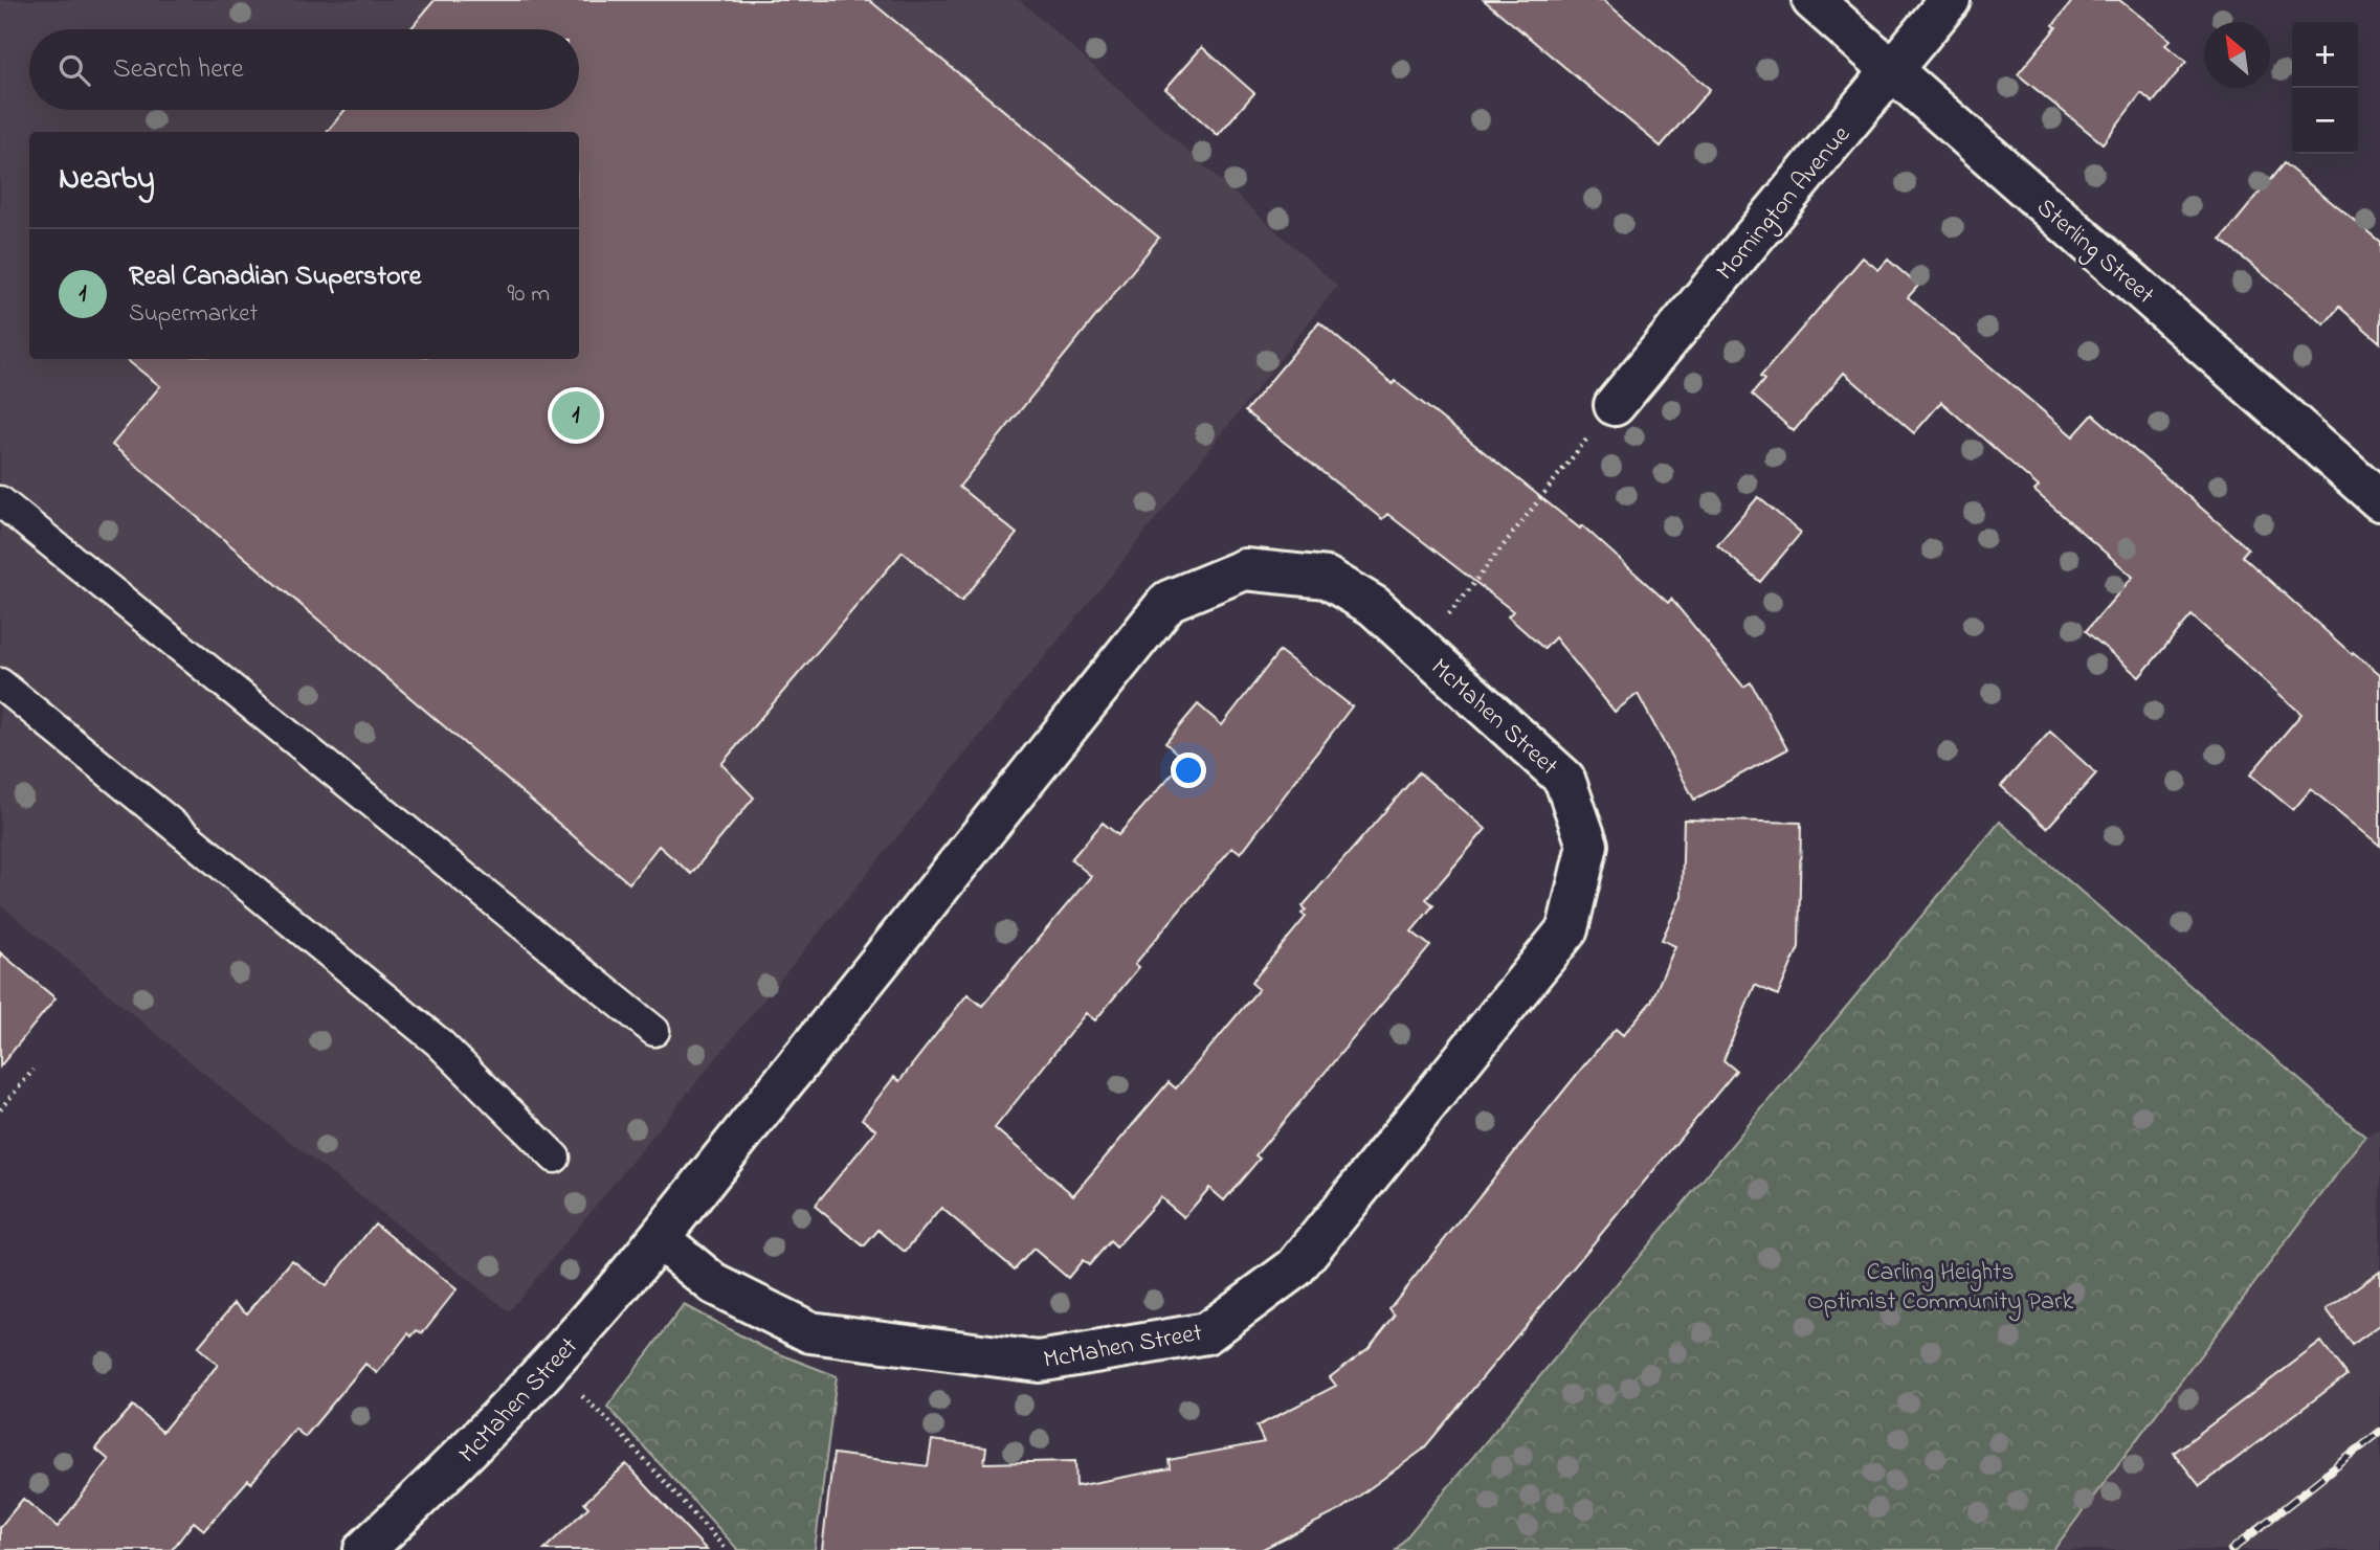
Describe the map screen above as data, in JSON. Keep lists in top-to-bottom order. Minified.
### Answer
{"streets":{"street":["Mornington Avenue","Sterling Street","McMahen Street"]},"crossings":[["Mornington Avenue","Sterling Street"]],"parks":["Carling Heights Optimist Community Park"],"north":"top left","page":{"map_buttons":["+","−"],"search":"Search here","heading":"Nearby","list":[{"mark":"1","name":"Real Canadian Superstore","note":"Supermarket","value":"90 m"}],"pins":"1"}}
